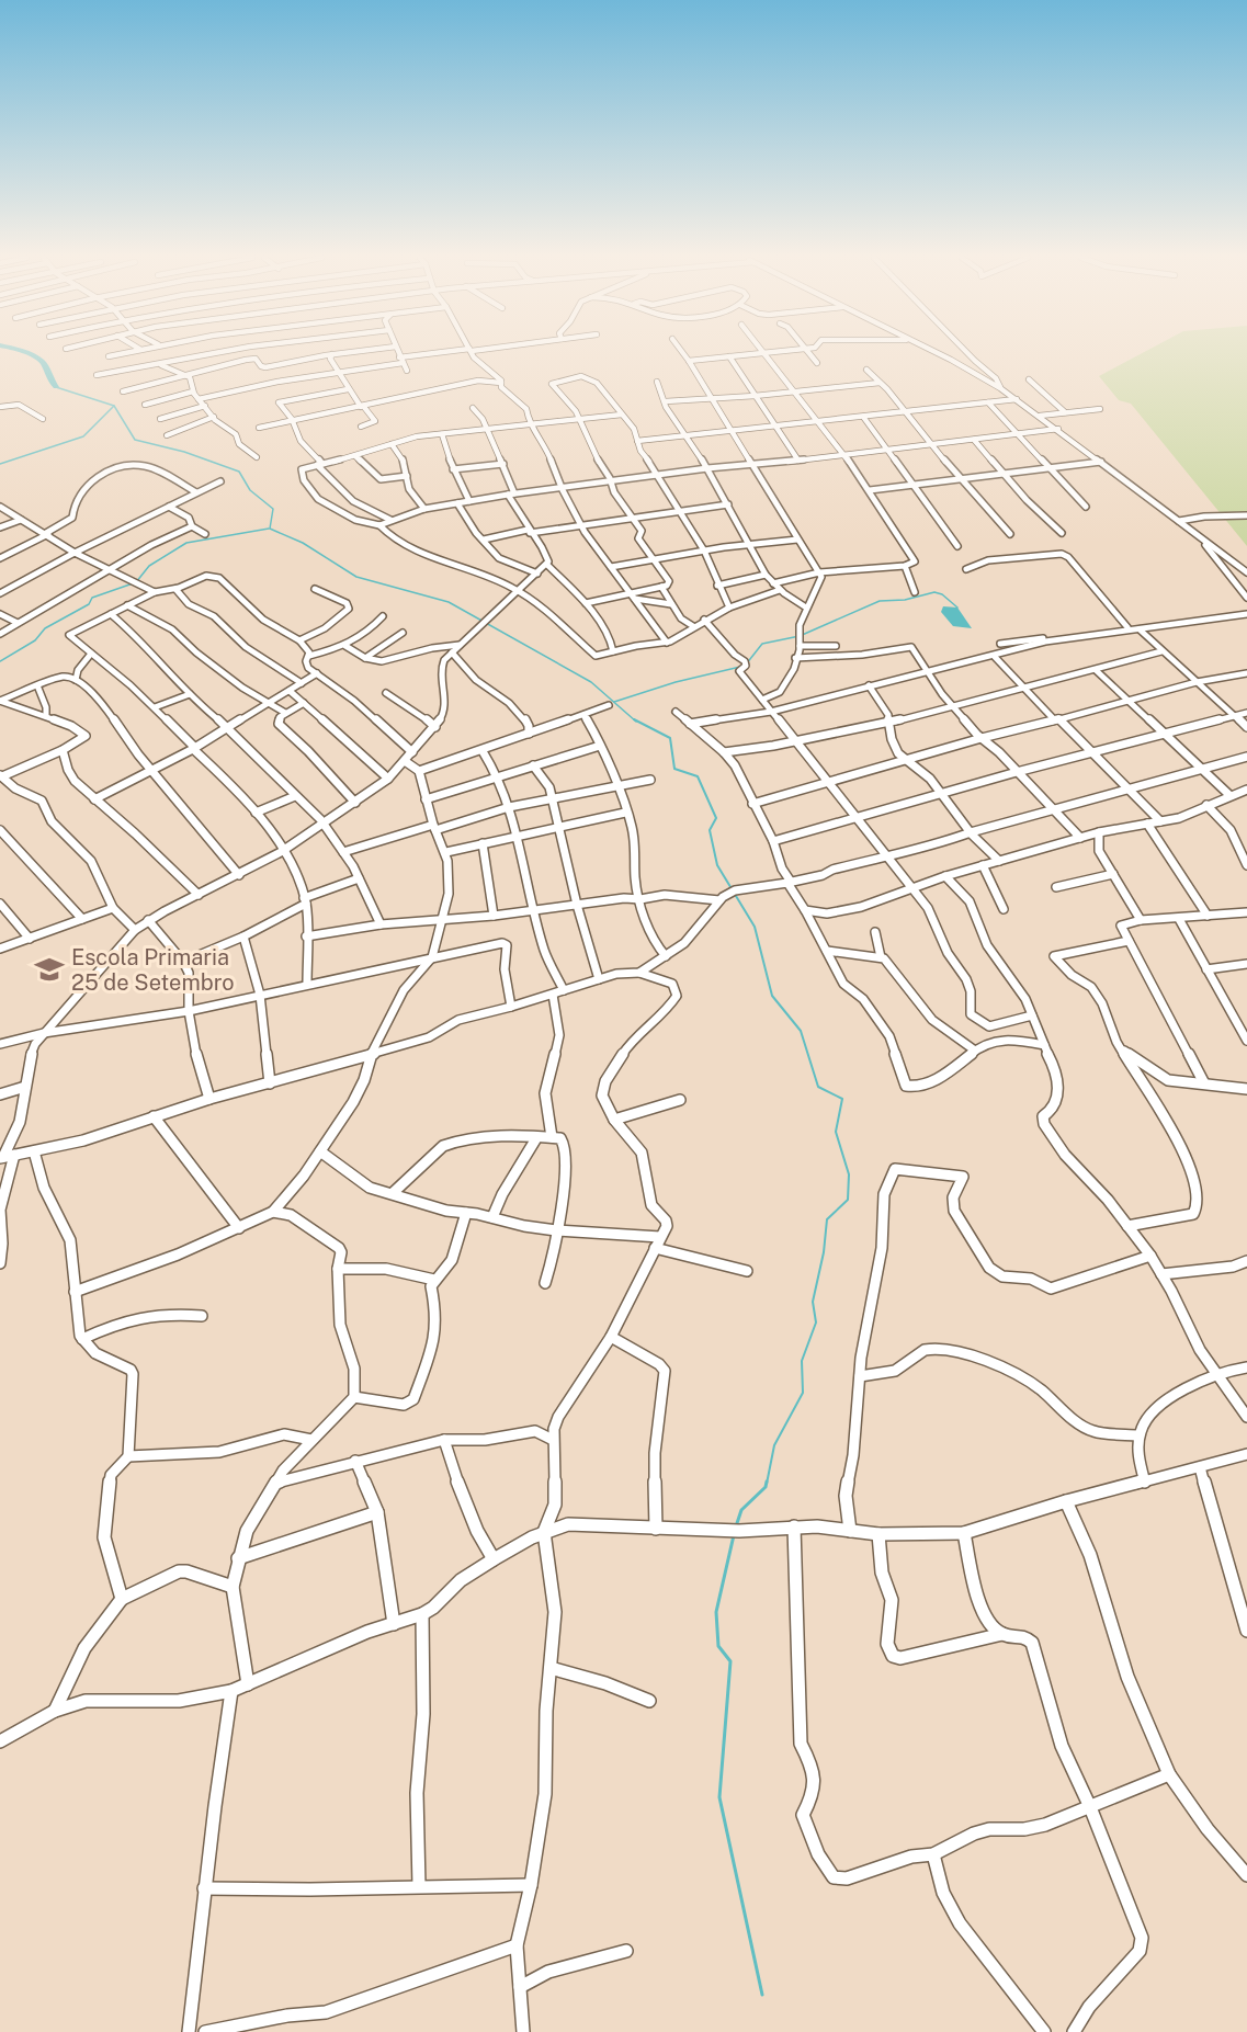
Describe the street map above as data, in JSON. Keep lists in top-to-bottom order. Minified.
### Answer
{"places":{"school or university":["Escola Primaria 25 de Setembro"]}}
